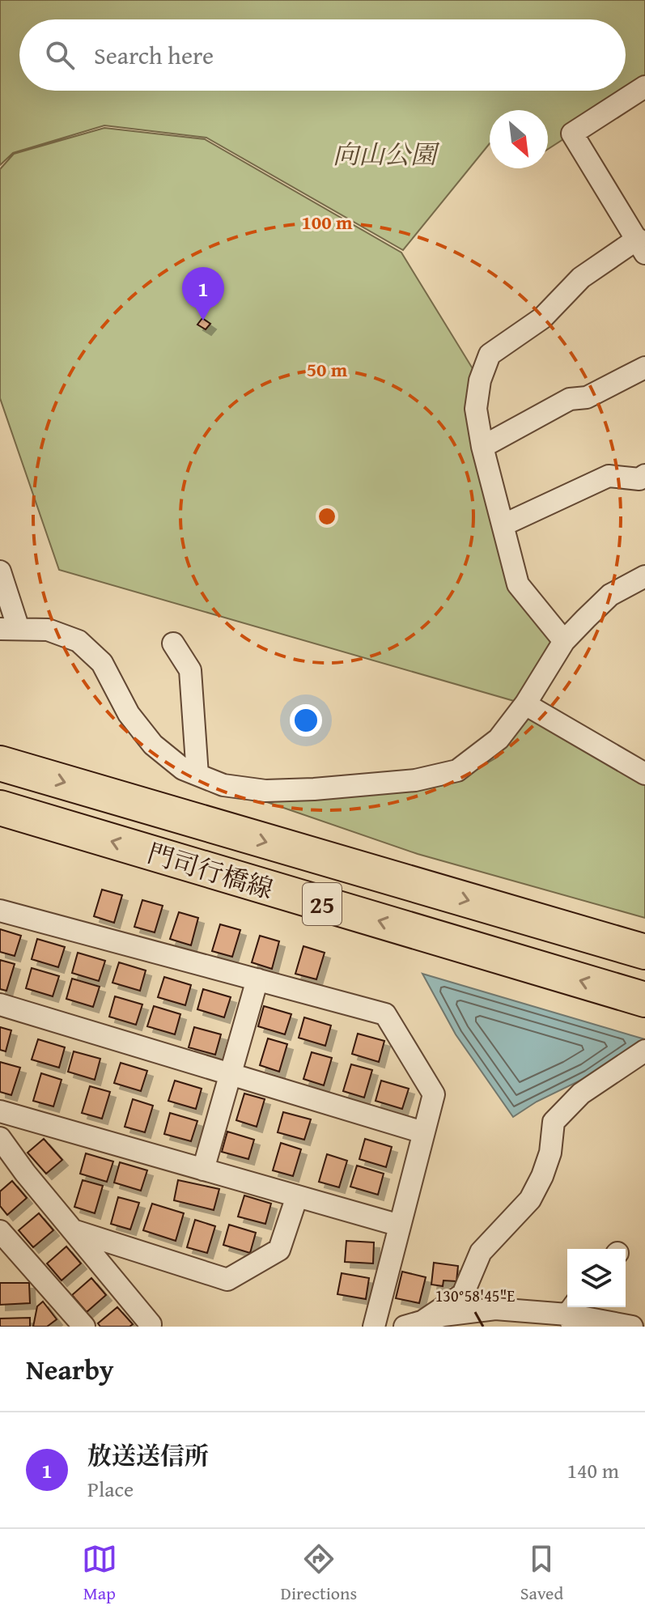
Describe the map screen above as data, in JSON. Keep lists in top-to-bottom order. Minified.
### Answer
{"streets":{"main road":["門司行橋線","25"]},"parks":["向山公園"],"north":"bottom right","page":{"search":"Search here","pins":"1","heading":"Nearby","list":[{"mark":"1","name":"放送送信所","note":"Place","value":"140 m"}],"nav":["Map","Directions","Saved"]},"coordinates":["130°58'45\"E"],"rings":["100 m","50 m"]}
